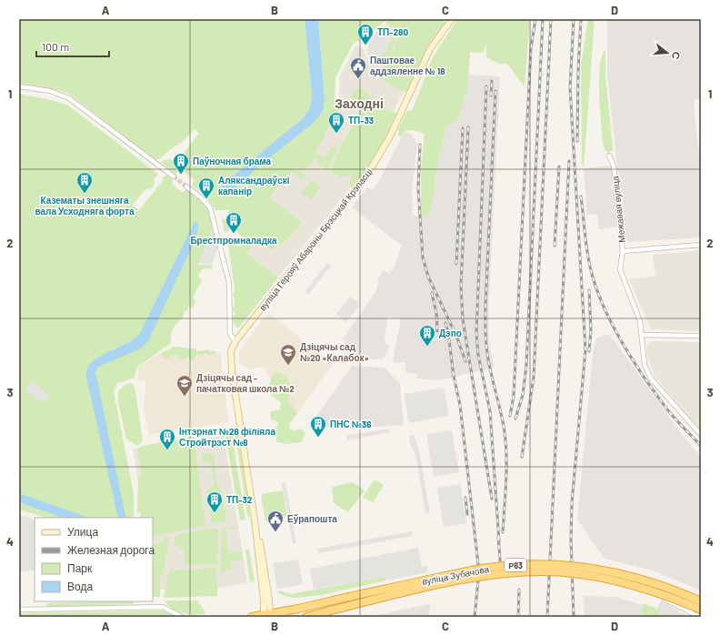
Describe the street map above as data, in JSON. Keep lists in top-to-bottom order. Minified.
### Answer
{"streets":{"highway":["Р83","вуліца Зубачова"],"main road":["вуліца Герояў Абароны Брэсцкай Крэпасці"],"street":["Межавая вуліца"]},"crossings":[["вуліца Герояў Абароны Брэсцкай Крэпасці","вуліца Зубачова"]],"districts":["Заходні"],"places":{"building":["ТП-280","ТП-33","Паўночная брама","Казематы знешняга вала Усходняга форта","Аляксандраўскі капанір","Брестпромналадка","Дэпо","ПНС №36","Інтэрнат №28 фiлiяла Стройтрэст №8","ТП-32"],"public building":["Паштовае аддзяленне № 18","Еўрапошта"],"school or university":["Дзіцячы сад №20 «Калабок»","Дзіцячы сад - пачатковая школа №2"]},"legend":["Улица","Железная дорога","Парк","Вода"],"scale_bar":"100 m","north":"right","grid":{"columns":["A","B","C","D"],"rows":["1","2","3","4"]}}
